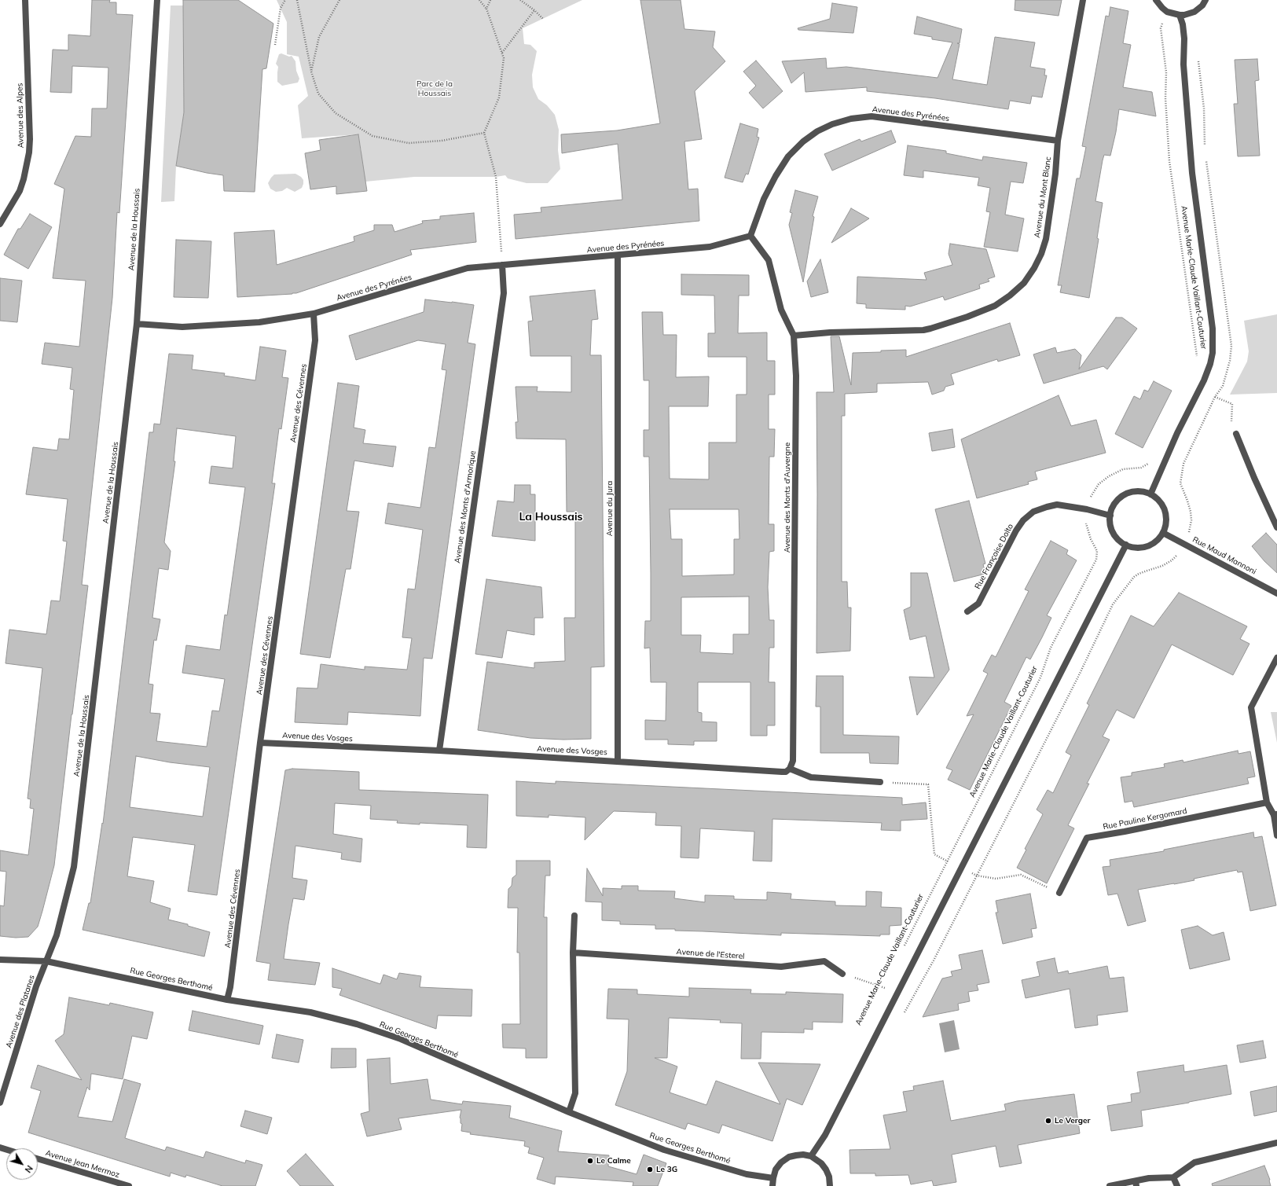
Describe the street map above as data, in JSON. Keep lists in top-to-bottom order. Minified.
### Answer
{"streets":{"street":["Avenue des Pyrénées","Avenue des Alpes","Avenue du Mont Blanc","Avenue de la Houssais","Avenue Marie-Claude Vaillant-Couturier","Avenue des Cévennes","Avenue des Monts d'Auvergne","Avenue des Monts d'Armorique","Avenue du Jura","Rue Maud Mannoni","Rue Françoise Dolto","Avenue des Vosges","Rue Pauline Kergomard","Avenue de l'Esterel","Rue Georges Berthomé","Avenue des Platanes","Avenue Jean Mermoz"]},"crossings":[["Avenue des Pyrénées","Avenue du Mont Blanc"],["Avenue des Pyrénées","Avenue de la Houssais"],["Avenue des Pyrénées","Avenue des Cévennes"],["Avenue des Pyrénées","Avenue des Monts d'Auvergne"],["Avenue des Pyrénées","Avenue des Monts d'Armorique"],["Avenue des Pyrénées","Avenue du Jura"],["Avenue du Mont Blanc","Avenue des Monts d'Auvergne"],["Avenue de la Houssais","Rue Georges Berthomé"],["Avenue de la Houssais","Avenue des Platanes"],["Avenue Marie-Claude Vaillant-Couturier","Rue Maud Mannoni"],["Avenue Marie-Claude Vaillant-Couturier","Rue Françoise Dolto"],["Avenue des Cévennes","Avenue des Vosges"],["Avenue des Cévennes","Rue Georges Berthomé"],["Avenue des Monts d'Auvergne","Avenue des Vosges"],["Avenue des Monts d'Armorique","Avenue des Vosges"],["Avenue du Jura","Avenue des Vosges"],["Rue Maud Mannoni","Rue Françoise Dolto"],["Rue Georges Berthomé","Avenue des Platanes"]],"districts":["La Houssais"],"parks":["Parc de la Houssais"],"places":["Le Verger","Le Calme","Le 3G"],"north":"bottom right"}
